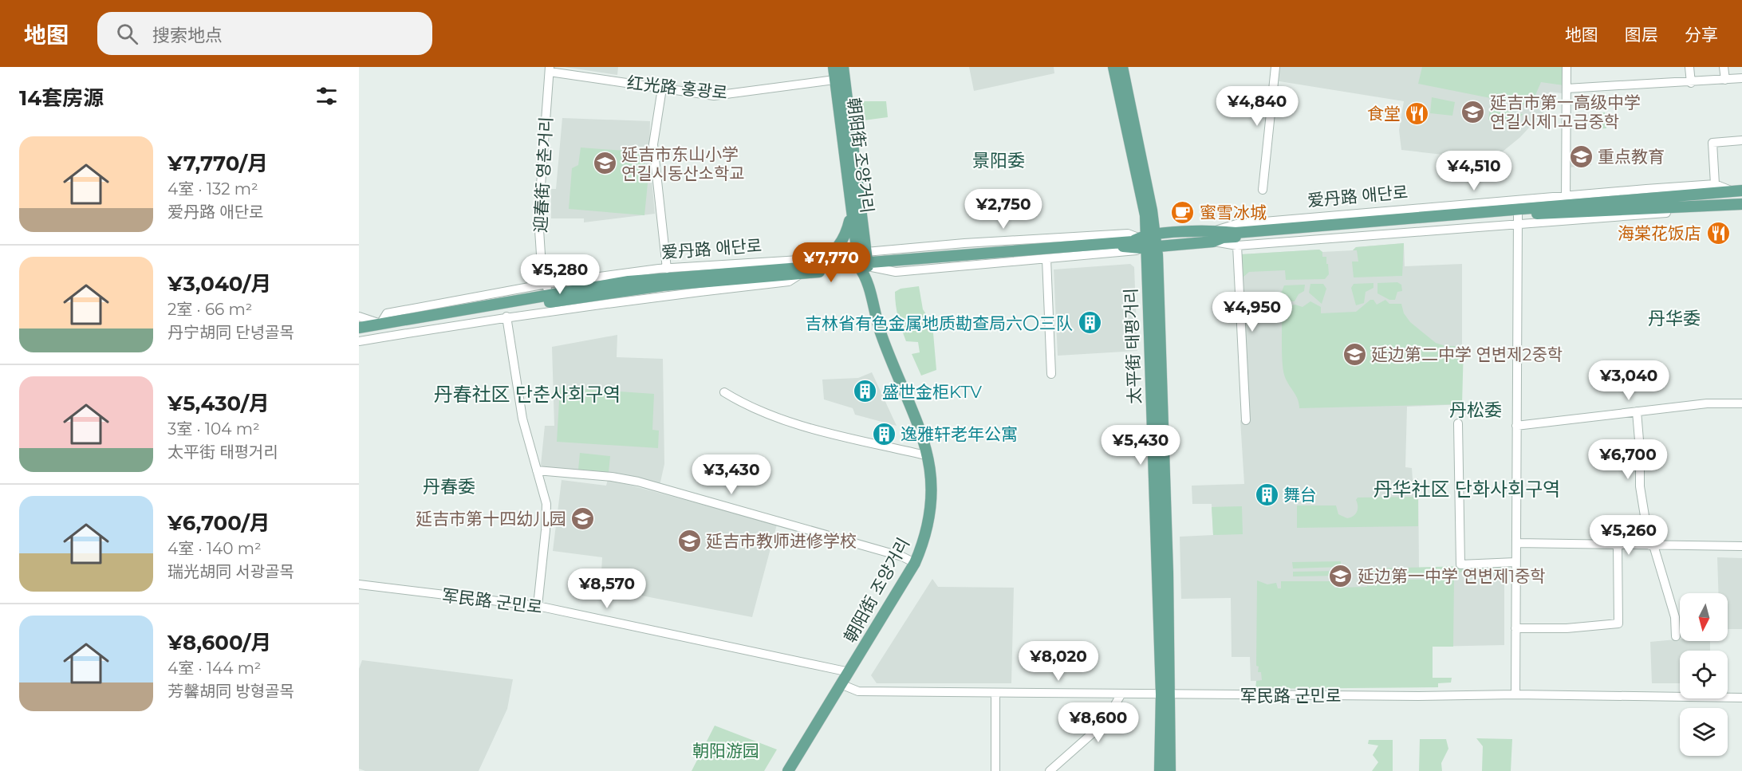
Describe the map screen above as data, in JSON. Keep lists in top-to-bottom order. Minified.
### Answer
{"streets":{"main road":["朝阳街 조양거리","爱丹路 애단로","太平街 태평거리"],"street":["红光路 홍광로","迎春街 영춘거리","军民路 군민로"]},"crossings":[["红光路 홍광로","朝阳街 조양거리"],["红光路 홍광로","迎春街 영춘거리"],["朝阳街 조양거리","爱丹路 애단로"],["朝阳街 조양거리","军民路 군민로"],["迎春街 영춘거리","爱丹路 애단로"],["爱丹路 애단로","太平街 태평거리"],["太平街 태평거리","军民路 군민로"]],"districts":["景阳委","丹华委","丹春社区 단춘사회구역","丹松委","丹春委","丹华社区 단화사회구역"],"parks":["朝阳游园"],"places":{"school or university":["延吉市第一高级中学 연길시제1고급중학","重点教育","延吉市东山小学 연길시동산소학교","延边第二中学 연변제2중학","延吉市第十四幼儿园","延吉市教师进修学校","延边第一中学 연변제1중학"],"restaurant":["食堂","海棠花饭店"],"cafe":["蜜雪冰城"],"building":["吉林省有色金属地质勘查局六〇三队","盛世金柜KTV","逸雅轩老年公寓","舞台"]},"north":"bottom","page":{"header":"地图","search":"搜索地点","nav":["地图","图层","分享"],"heading":"14套房源","price":["¥4,840","¥4,510","¥2,750","¥7,770","¥5,280","¥4,950","¥3,040","¥5,430","¥6,700","¥3,430","¥5,260","¥8,570","¥8,020","¥8,600"],"list":[{"name":"¥7,770/月","note":"4室 · 132 m² · 爱丹路 애단로"},{"name":"¥3,040/月","note":"2室 · 66 m² · 丹宁胡同 단녕골목"},{"name":"¥5,430/月","note":"3室 · 104 m² · 太平街 태평거리"},{"name":"¥6,700/月","note":"4室 · 140 m² · 瑞光胡同 서광골목"},{"name":"¥8,600/月","note":"4室 · 144 m² · 芳馨胡同 방형골목"}]}}
